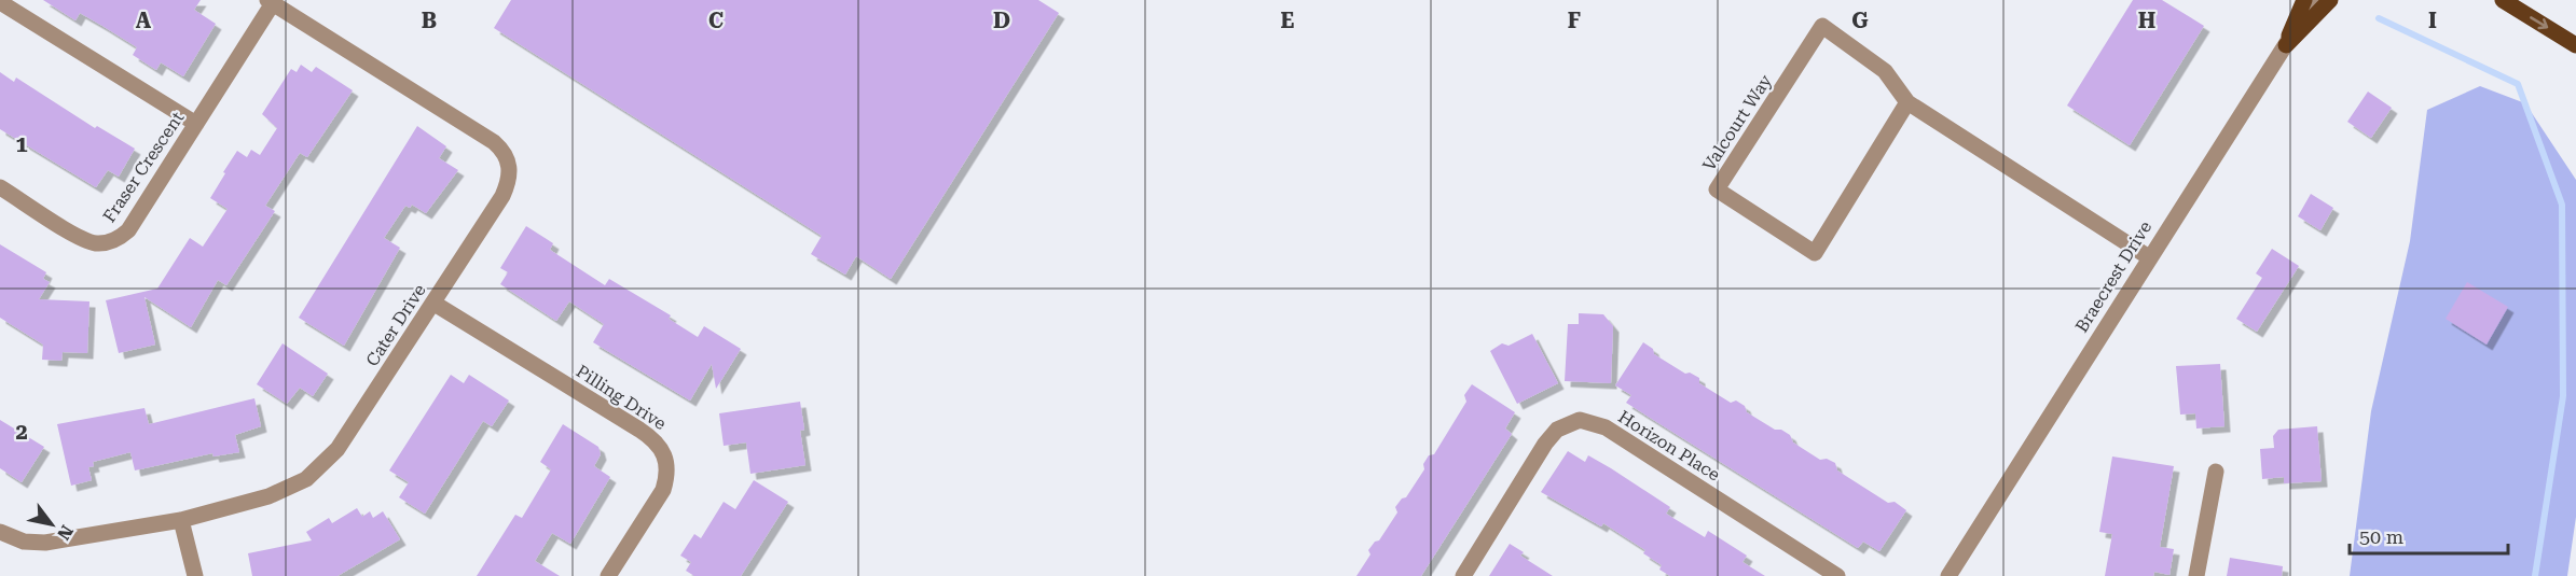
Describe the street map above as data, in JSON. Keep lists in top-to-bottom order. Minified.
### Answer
{"streets":{"street":["Valcourt Way","Fraser Crescent","Braecrest Drive","Cater Drive","Pilling Drive","Horizon Place"]},"crossings":[["Valcourt Way","Braecrest Drive"],["Fraser Crescent","Cater Drive"],["Cater Drive","Pilling Drive"]],"scale_bar":"50 m","north":"bottom right","grid":{"columns":["A","B","C","D","E","F","G","H","I"],"rows":["1","2"]}}
